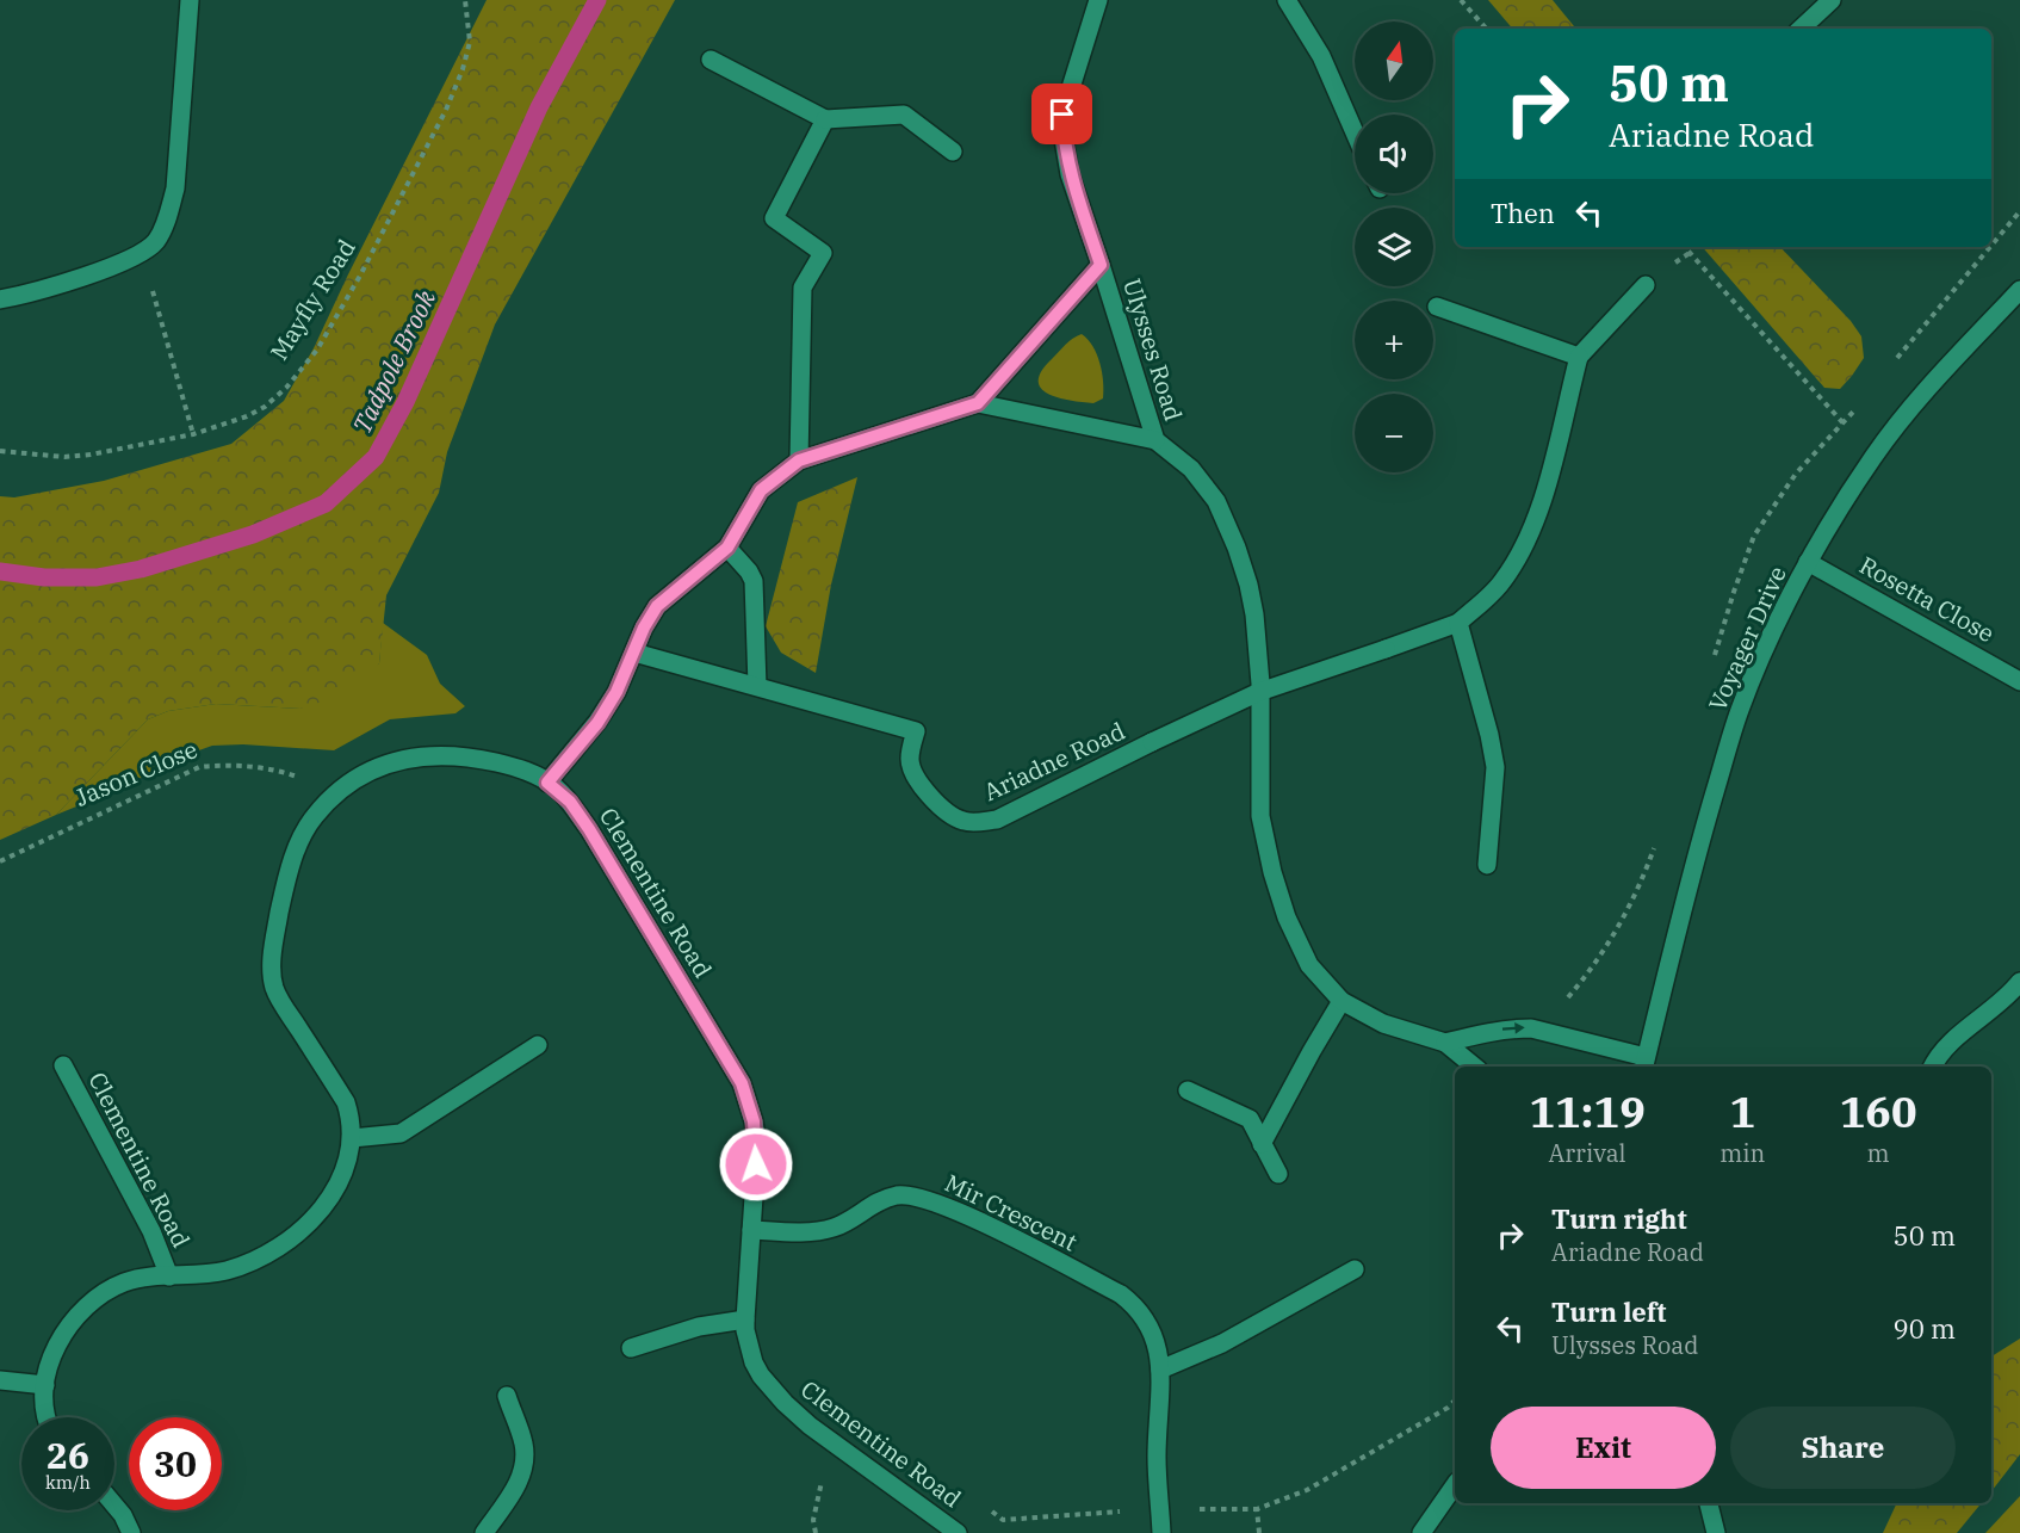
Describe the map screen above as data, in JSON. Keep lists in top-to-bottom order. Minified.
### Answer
{"streets":{"street":["Ulysses Road","Rosetta Close","Voyager Drive","Ariadne Road","Clementine Road","Mir Crescent"],"path":["Mayfly Road","Jason Close"]},"crossings":[["Ulysses Road","Ariadne Road"],["Rosetta Close","Voyager Drive"],["Jason Close","Clementine Road"],["Clementine Road","Mir Crescent"]],"water":["Tadpole Brook"],"north":"top","page":{"map_buttons":["+","−"],"turn":["50 m","Ariadne Road"],"then":"Then","eta":["11:19","Arrival","1","min","160","m"],"list":[{"name":"Turn right","note":"Ariadne Road","value":"50 m"},{"name":"Turn left","note":"Ulysses Road","value":"90 m"}],"buttons":["Exit","Share"],"speed":"26 km/h","limit":"30"}}
